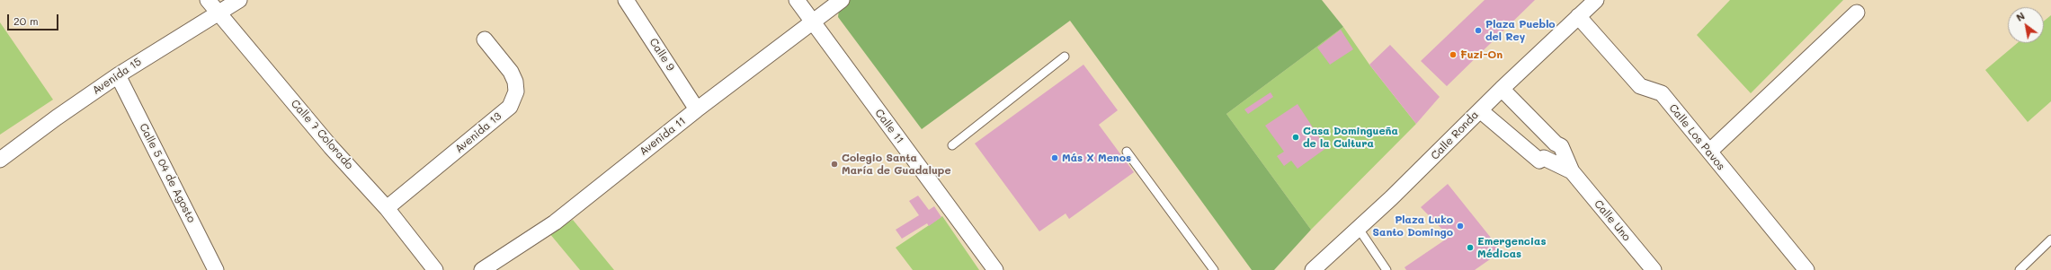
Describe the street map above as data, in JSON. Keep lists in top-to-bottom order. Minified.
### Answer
{"streets":{"street":["Calle 9","Avenida 15","Calle 11","Avenida 13","Calle 7 Colorado","Calle Ronda","Avenida 11","Calle Los Pavos","Calle 5 04 de Agosto","Calle Uno"]},"crossings":[["Calle 9","Avenida 11"],["Avenida 15","Calle 7 Colorado"],["Avenida 15","Calle 5 04 de Agosto"],["Calle 11","Avenida 11"],["Avenida 13","Calle 7 Colorado"],["Calle Ronda","Calle Los Pavos"],["Calle Ronda","Calle Uno"]],"places":["Plaza Pueblo del Rey","Fuzi-On","Casa Domingueña de la Cultura","Más X Menos","Colegio Santa María de Guadalupe","Plaza Luko Santo Domingo","Emergencias Médicas"],"scale_bar":"20 m","north":"top left"}
